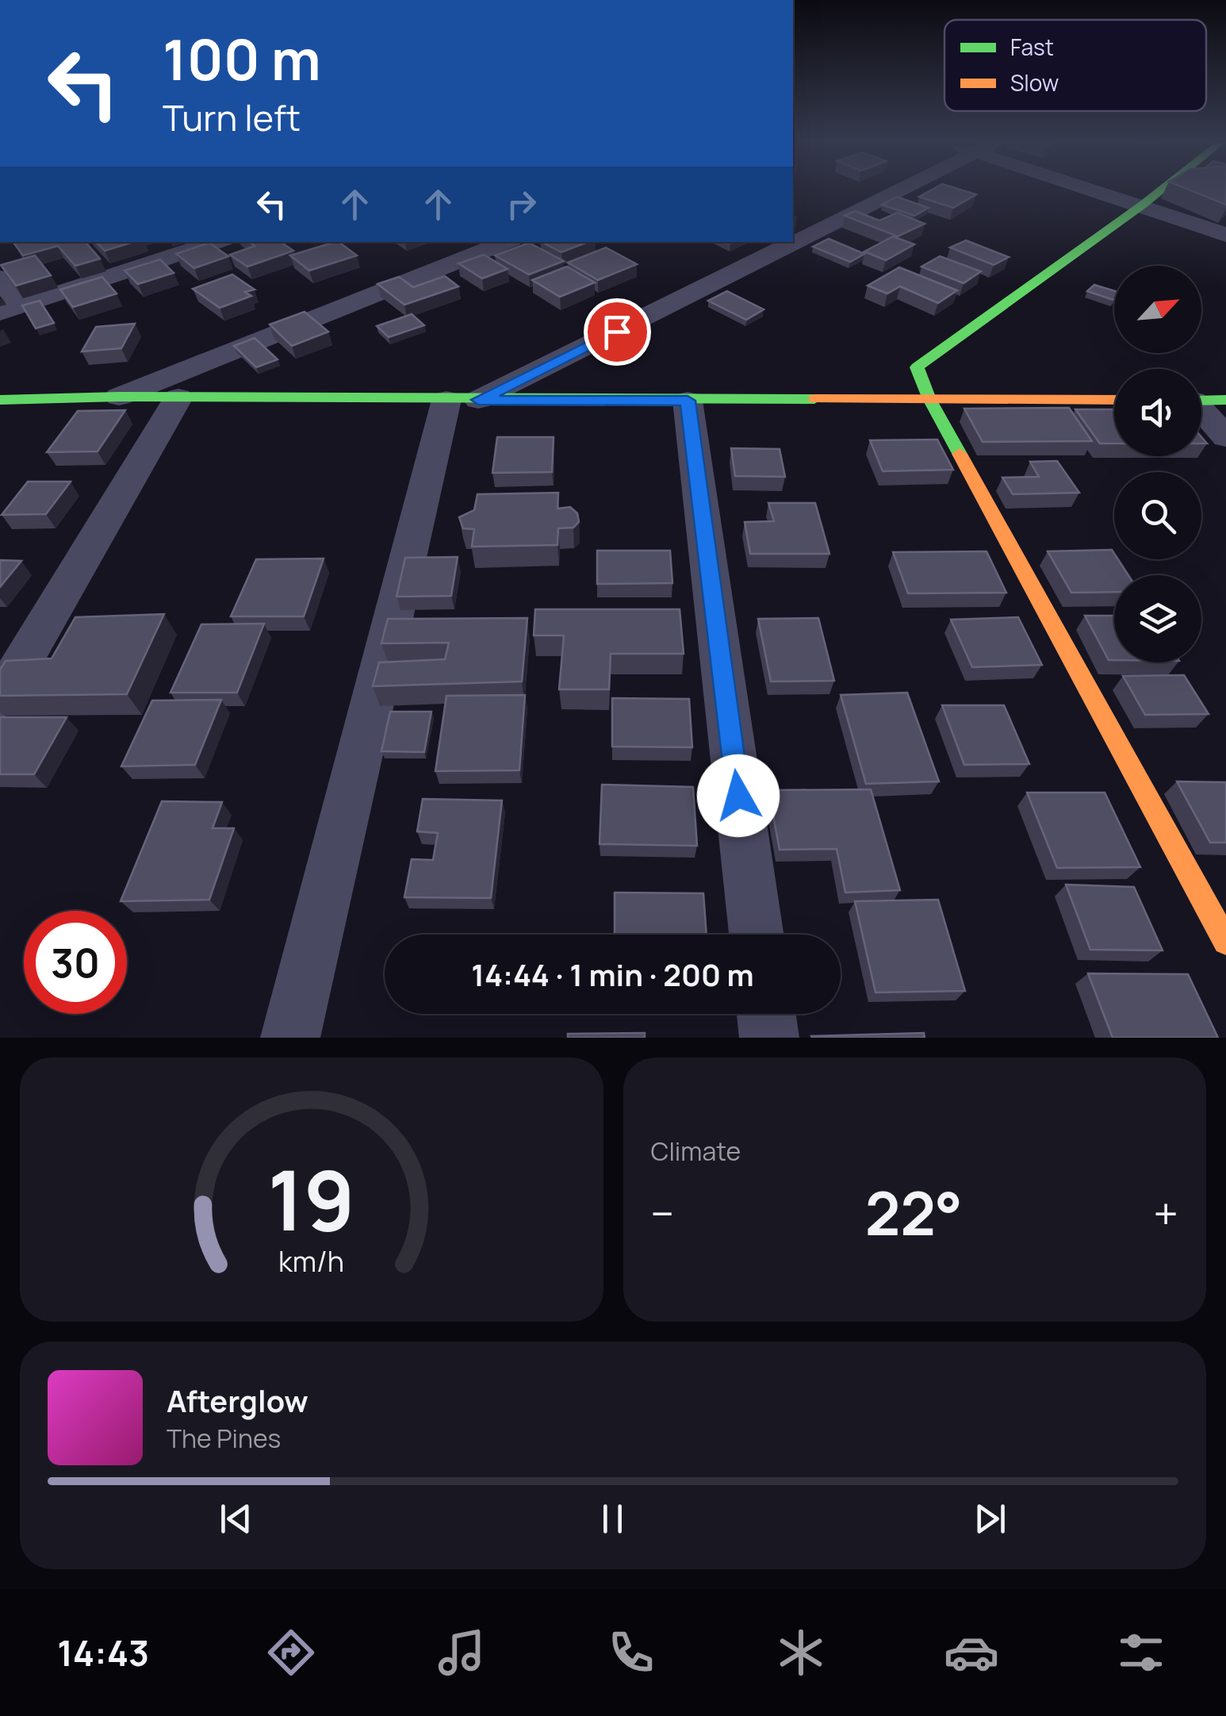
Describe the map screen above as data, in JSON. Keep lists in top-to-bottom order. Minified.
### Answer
{"legend":["Fast","Slow"],"north":"top right","page":{"turn":["100 m","Turn left"],"limit":"30","trip":"14:44 · 1 min · 200 m","tile":"Climate","heat":["−","22°","+"],"song":["Afterglow","The Pines"],"tabs":"14:43","gauge":["19","km/h"]}}
